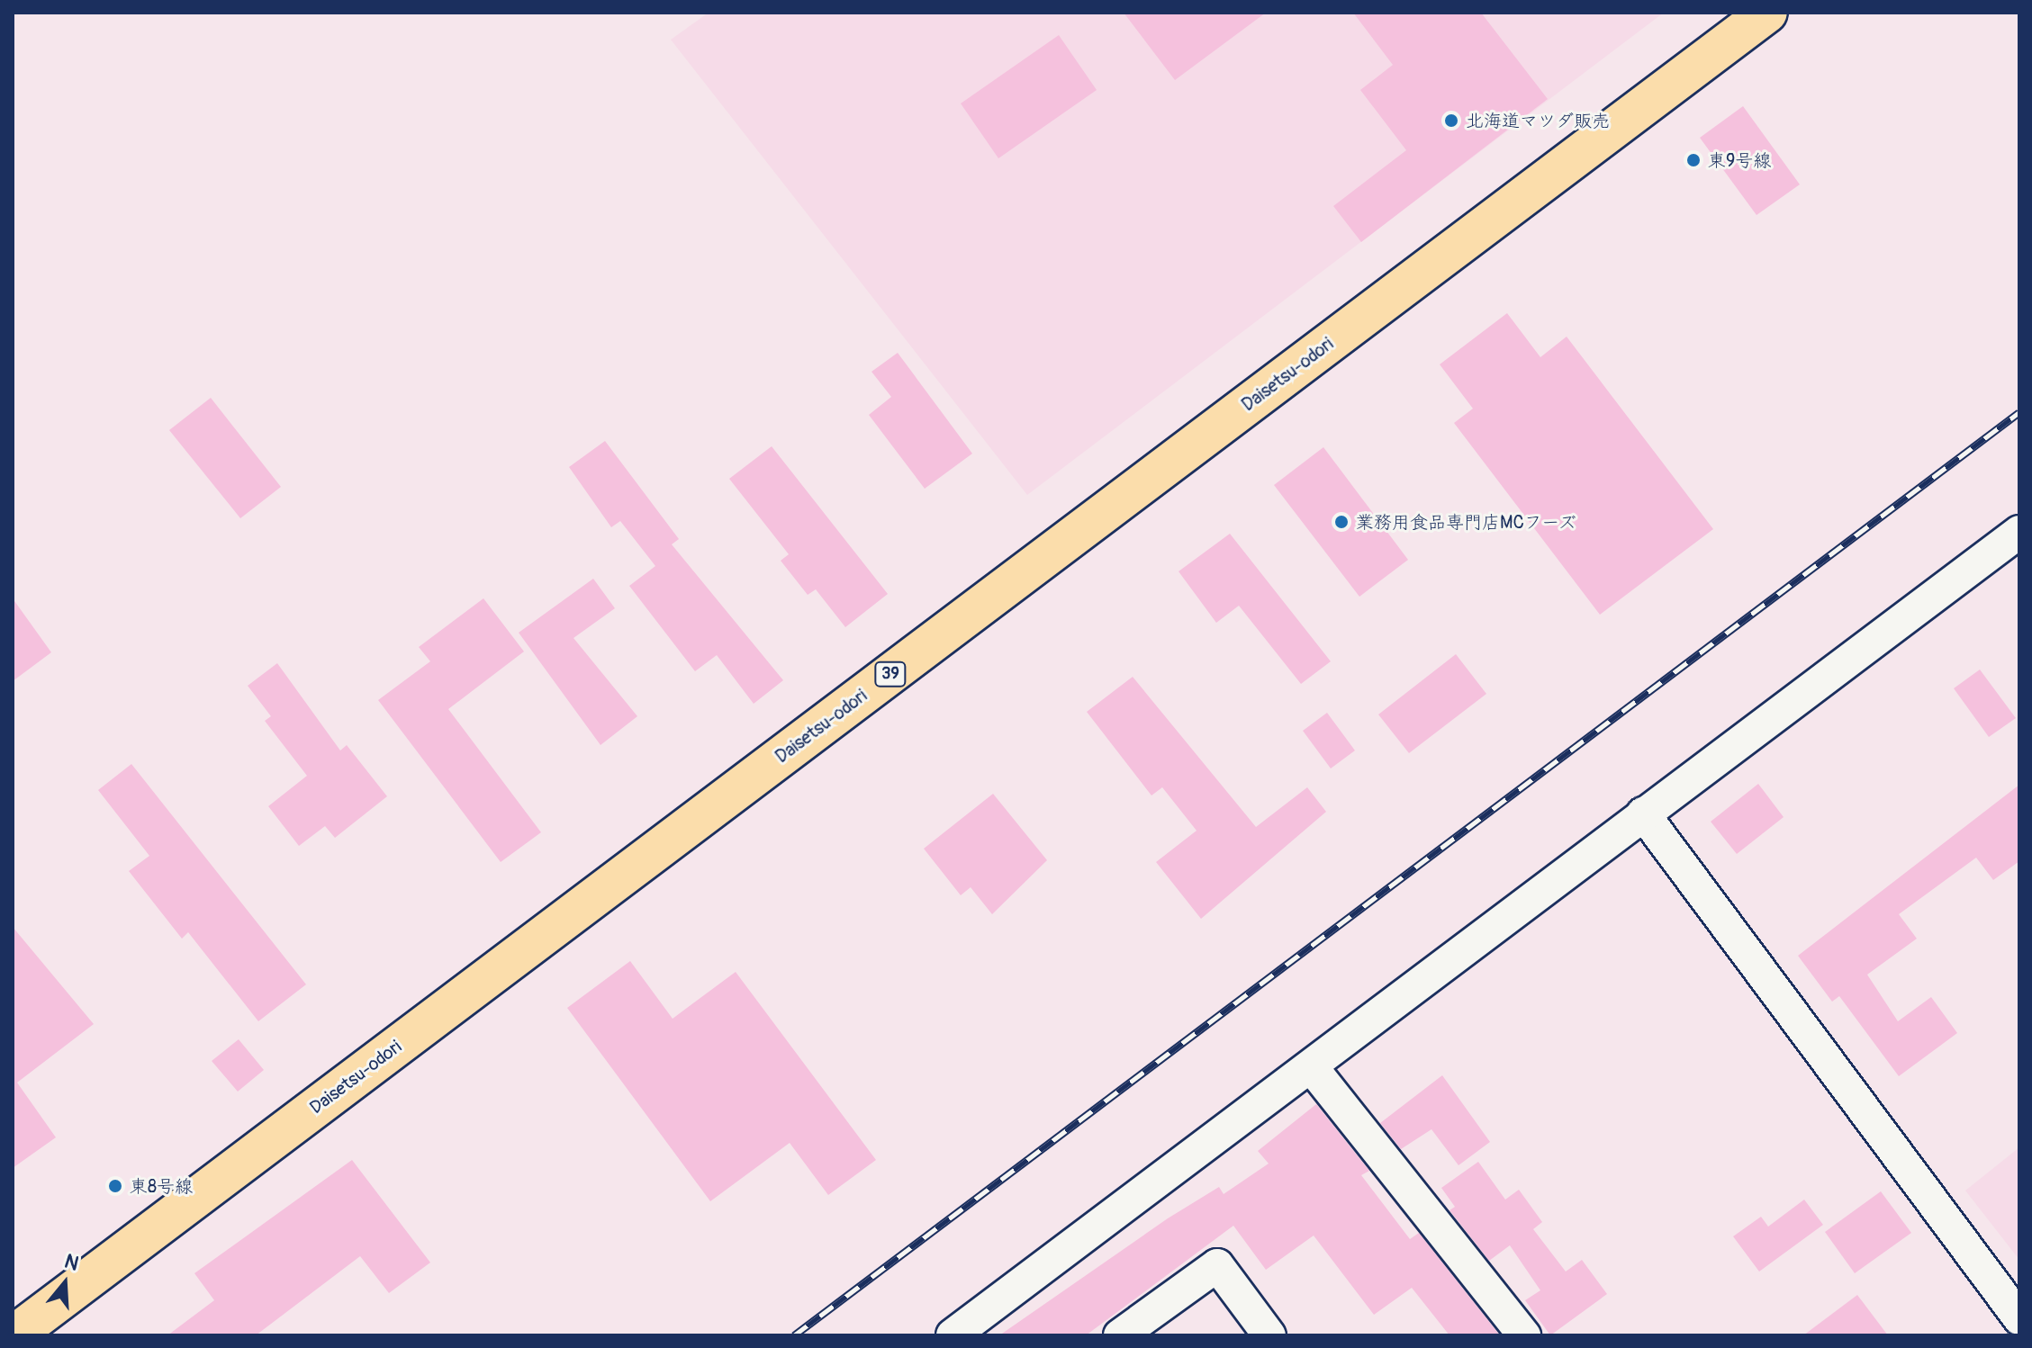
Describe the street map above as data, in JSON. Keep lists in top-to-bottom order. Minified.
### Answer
{"streets":{"highway":["Daisetsu-odori","39"]},"places":["北海道マツダ販売","東9号線","業務用食品専門店MCフーズ","東8号線"],"north":"top"}
